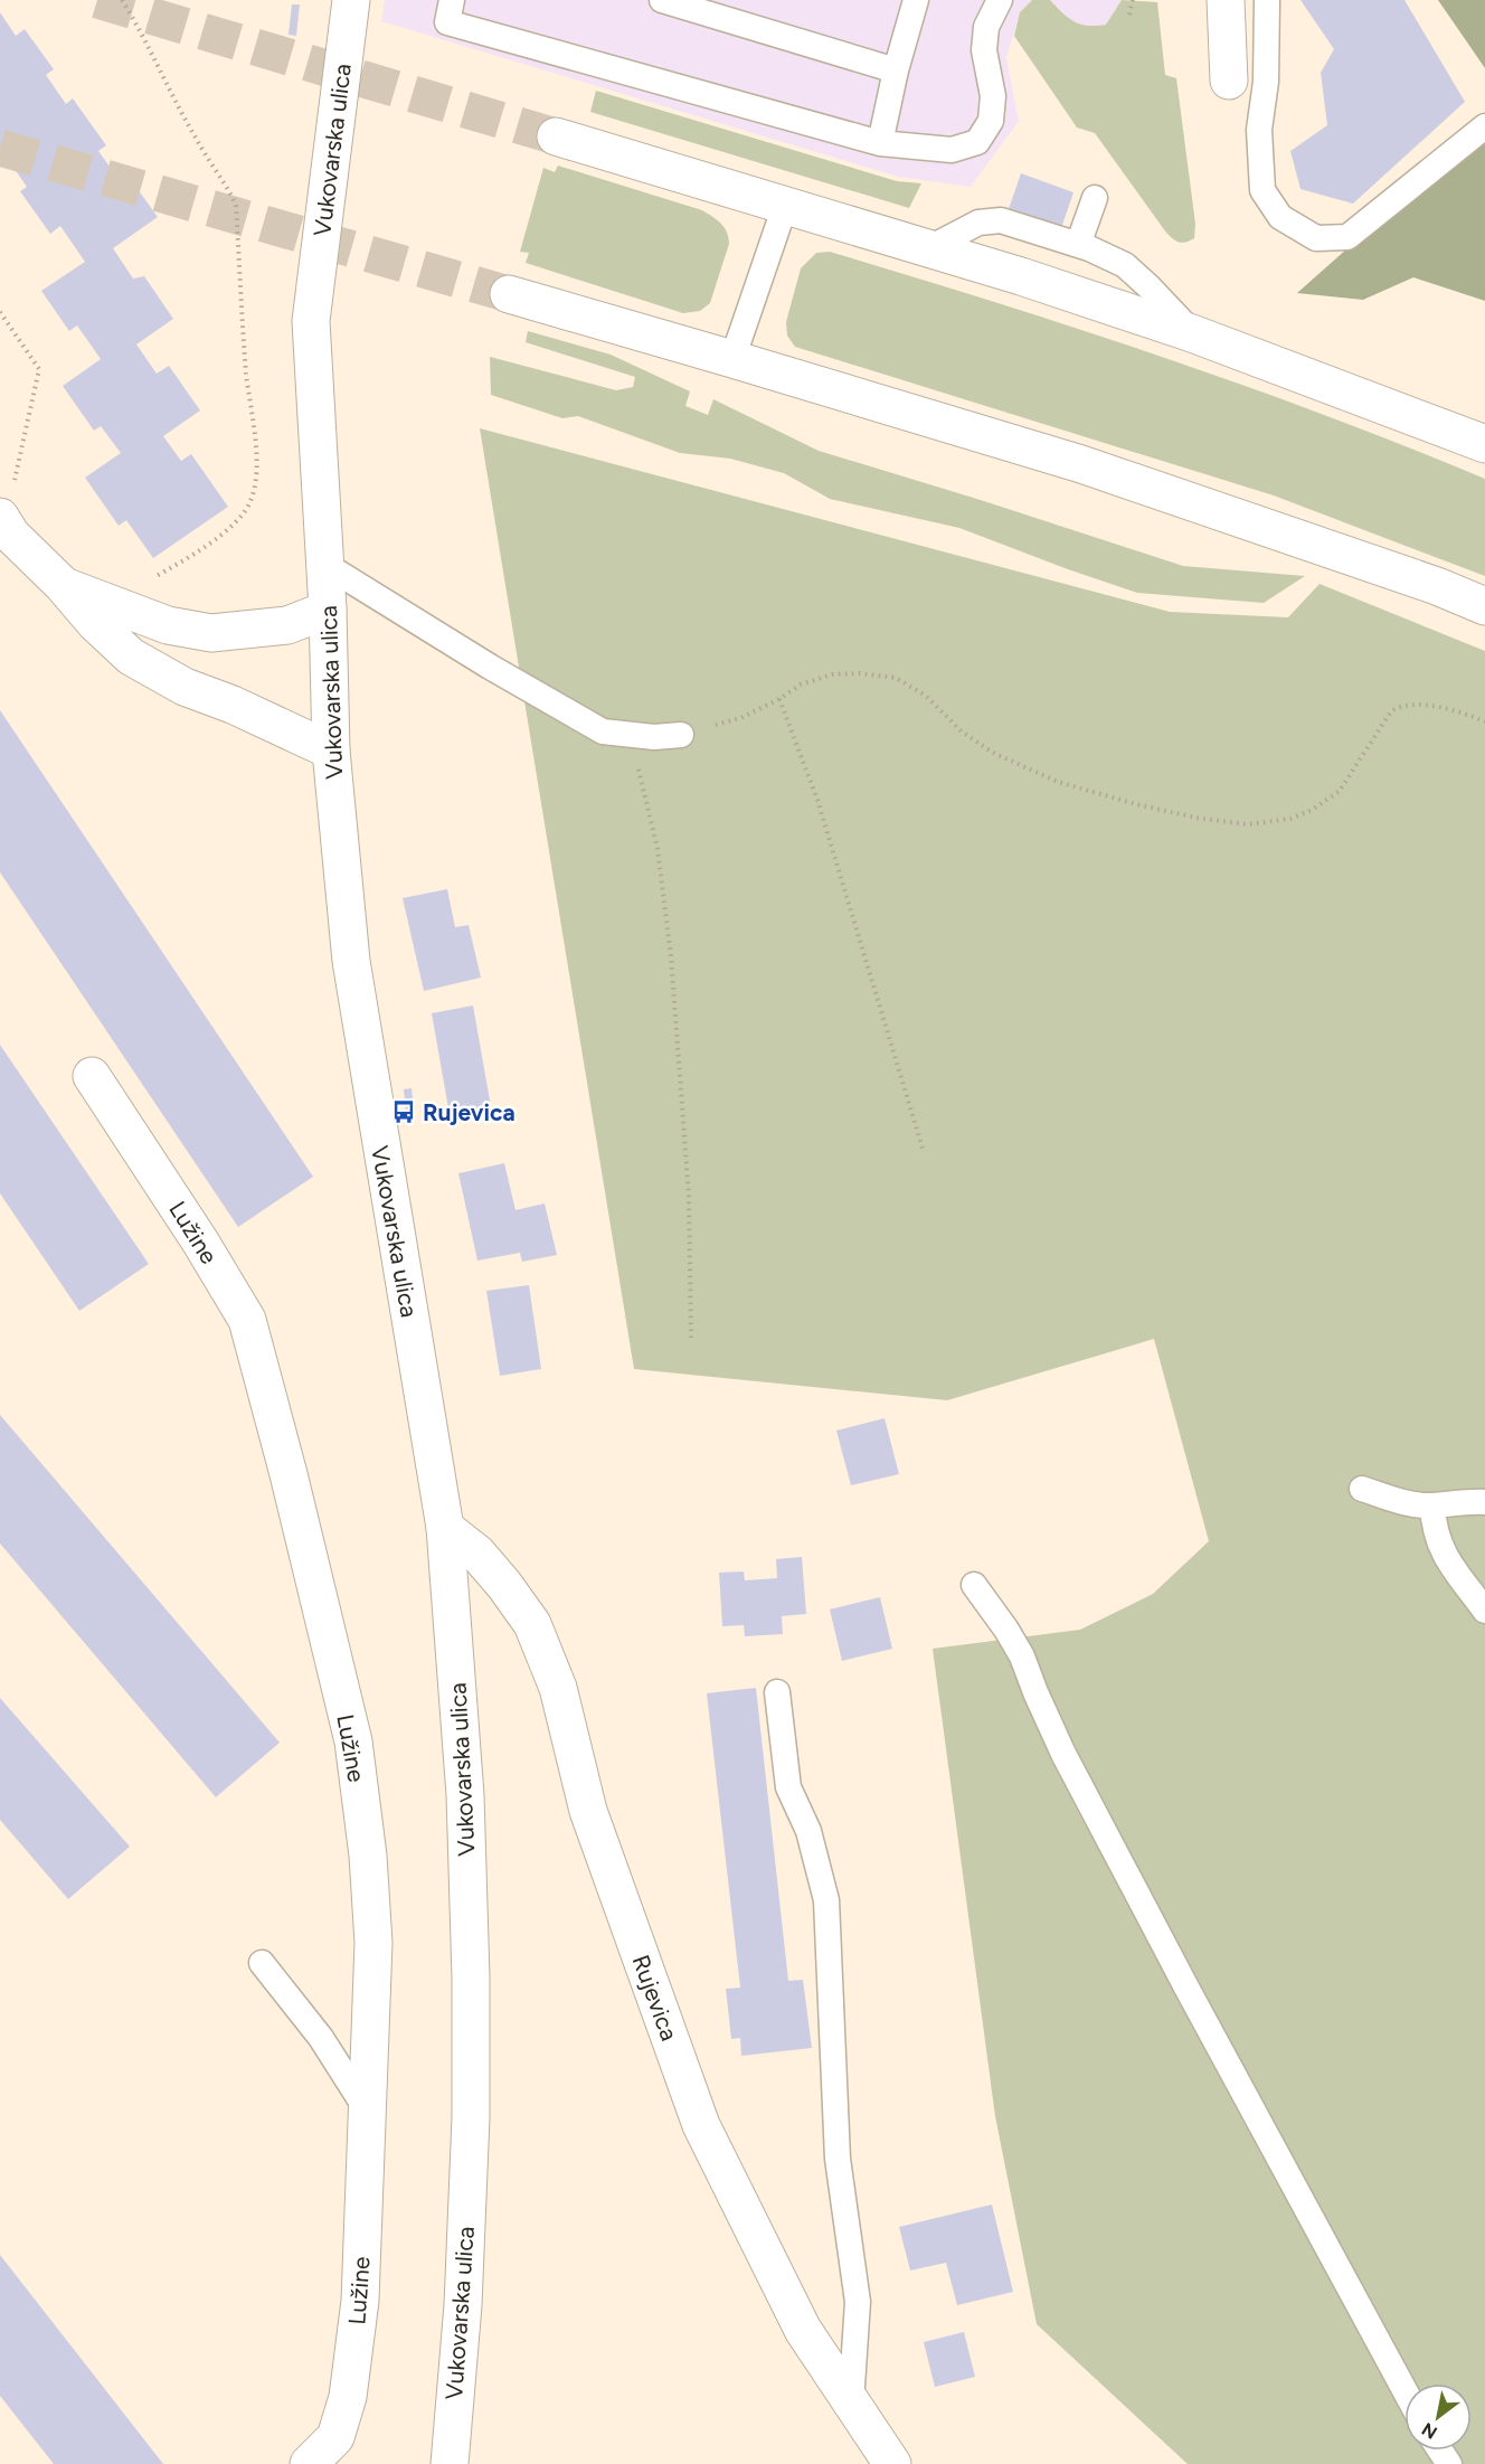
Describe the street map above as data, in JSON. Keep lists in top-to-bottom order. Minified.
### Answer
{"streets":{"main road":["Vukovarska ulica","Lužine","Rujevica"]},"crossings":[["Vukovarska ulica","Rujevica"]],"places":{"bus stop":["Rujevica"]},"north":"bottom left"}
